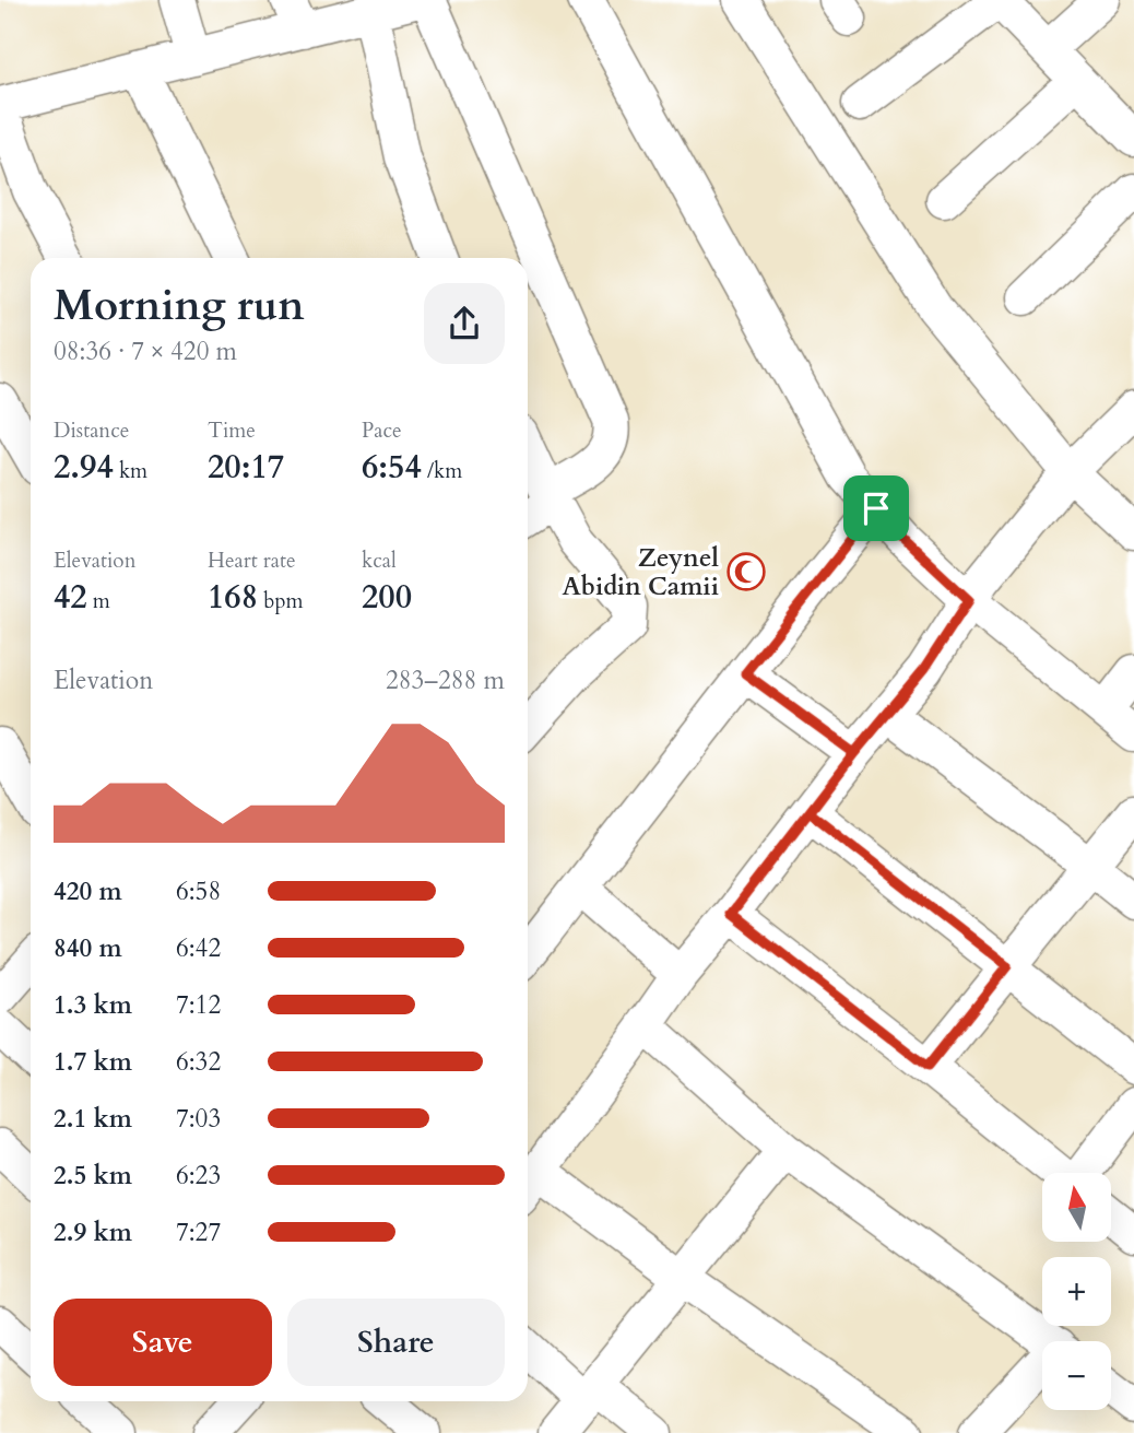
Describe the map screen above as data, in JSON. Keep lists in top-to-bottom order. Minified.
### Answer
{"places":{"mosque":["Zeynel Abidin Camii"]},"north":"top","page":{"heading":["Morning run","08:36 · 7 × 420 m"],"stats":[["Distance","2.94 km"],["Time","20:17"],["Pace","6:54 /km"],["Elevation","42 m"],["Heart rate","168 bpm"],["kcal","200"]],"chart":["Elevation","283–288 m"],"list":[{"name":"420 m","note":"6:58"},{"name":"840 m","note":"6:42"},{"name":"1.3 km","note":"7:12"},{"name":"1.7 km","note":"6:32"},{"name":"2.1 km","note":"7:03"},{"name":"2.5 km","note":"6:23"},{"name":"2.9 km","note":"7:27"}],"map_buttons":["+","−"],"buttons":["Save","Share"]}}
